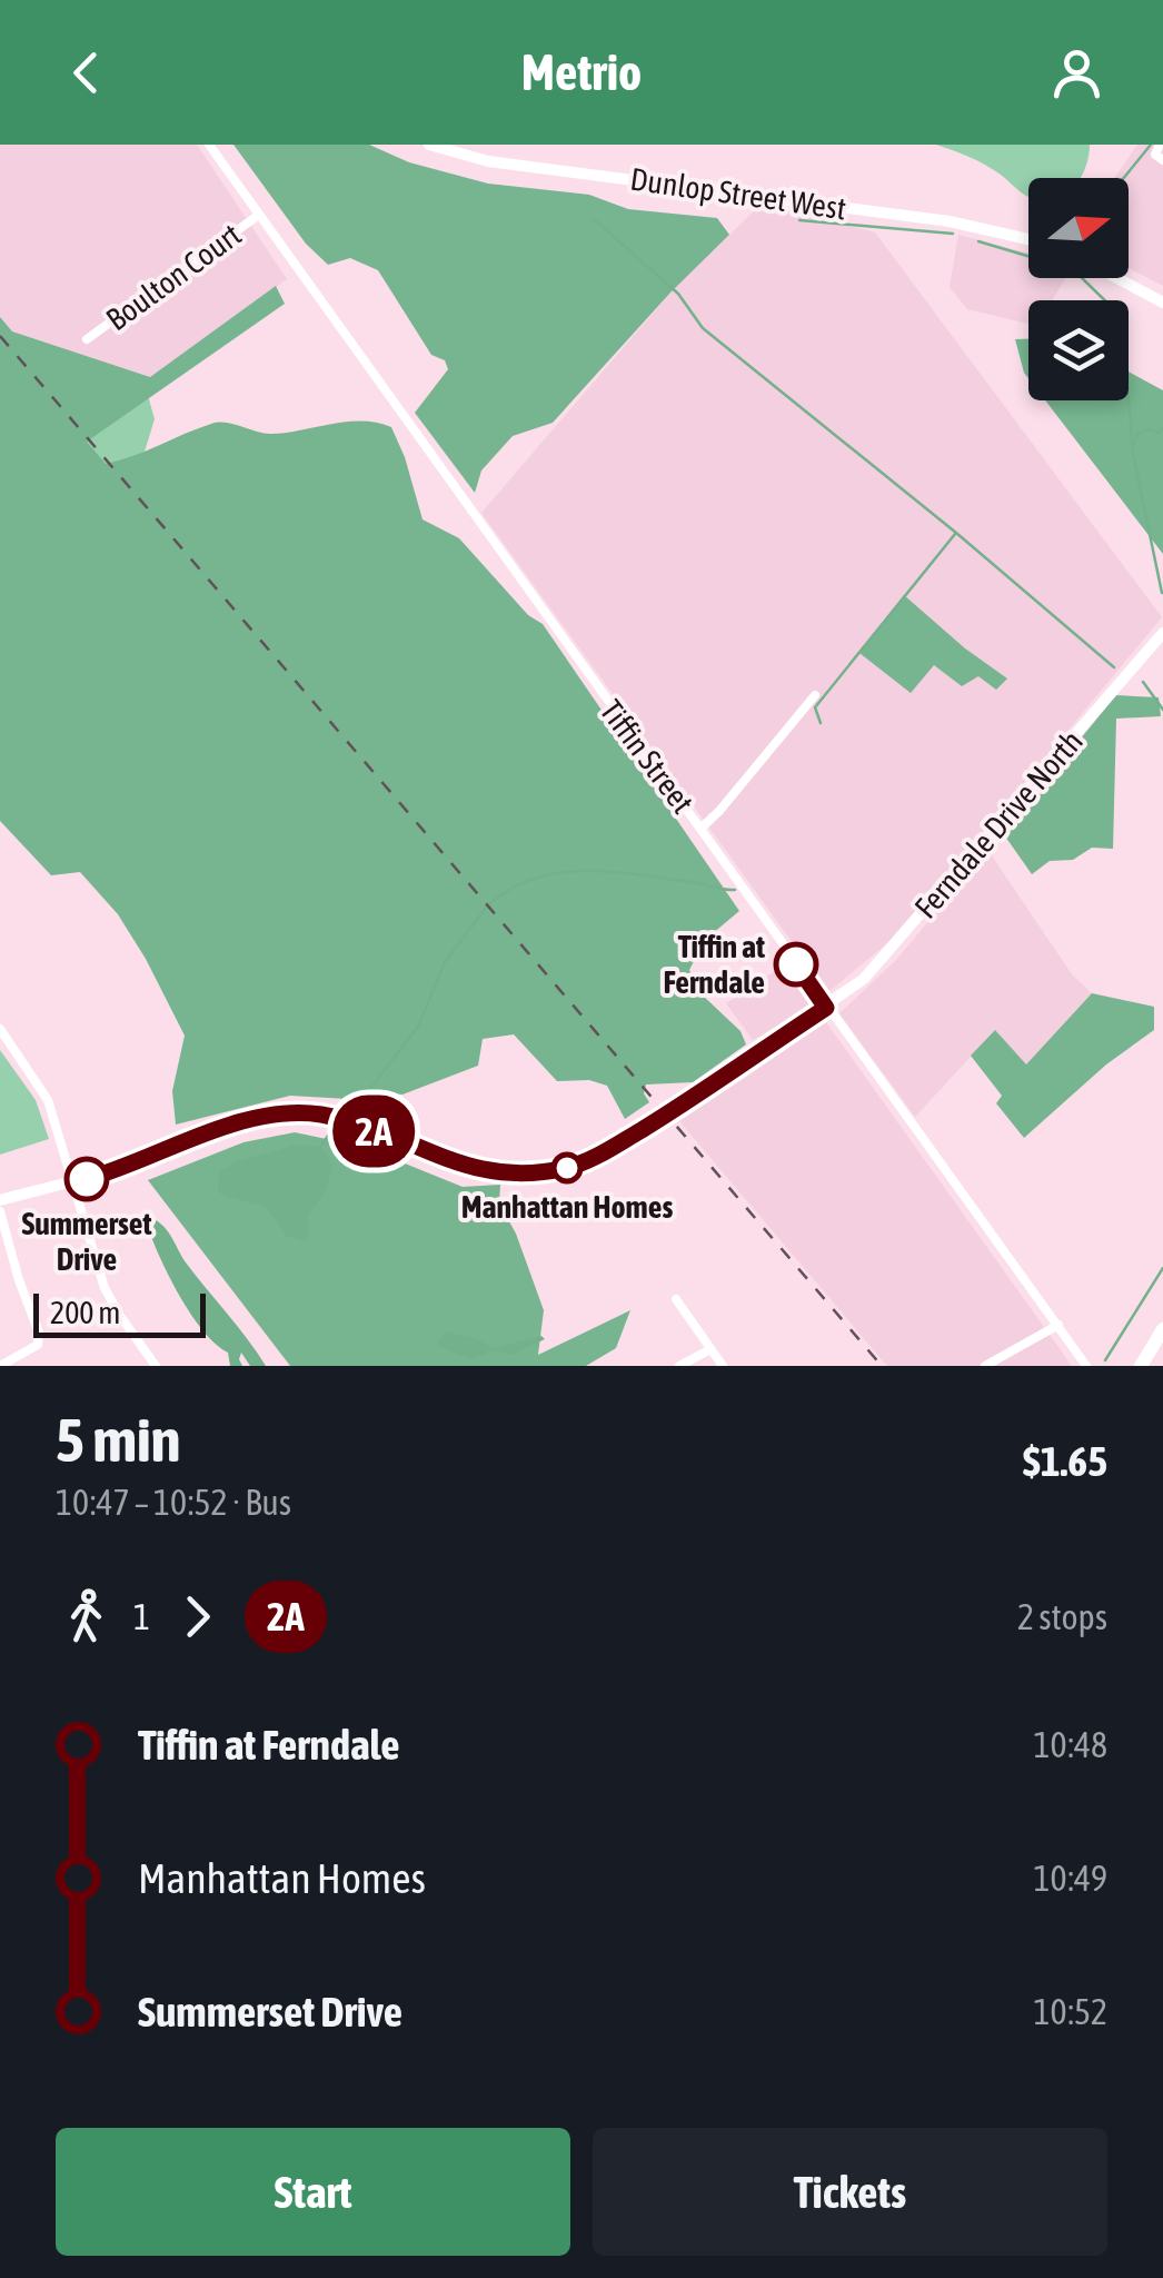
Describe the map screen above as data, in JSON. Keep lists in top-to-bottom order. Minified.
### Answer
{"streets":{"main road":["Dunlop Street West","Ferndale Drive North"],"street":["Boulton Court","Tiffin Street"]},"crossings":[["Boulton Court","Tiffin Street"],["Tiffin Street","Ferndale Drive North"]],"places":["Tiffin at Ferndale","Manhattan Homes","Summerset Drive"],"lines":["bus line 2A"],"scale_bar":"200 m","north":"right","page":{"header":"Metrio","on_map":"2A","scale":"200 m","heading":["5 min","10:47 – 10:52 · Bus","$1.65"],"legs":["1","2A","2 stops"],"list":[{"name":"Tiffin at Ferndale","value":"10:48"},{"name":"Manhattan Homes","value":"10:49"},{"name":"Summerset Drive","value":"10:52"}],"buttons":["Start","Tickets"]}}
